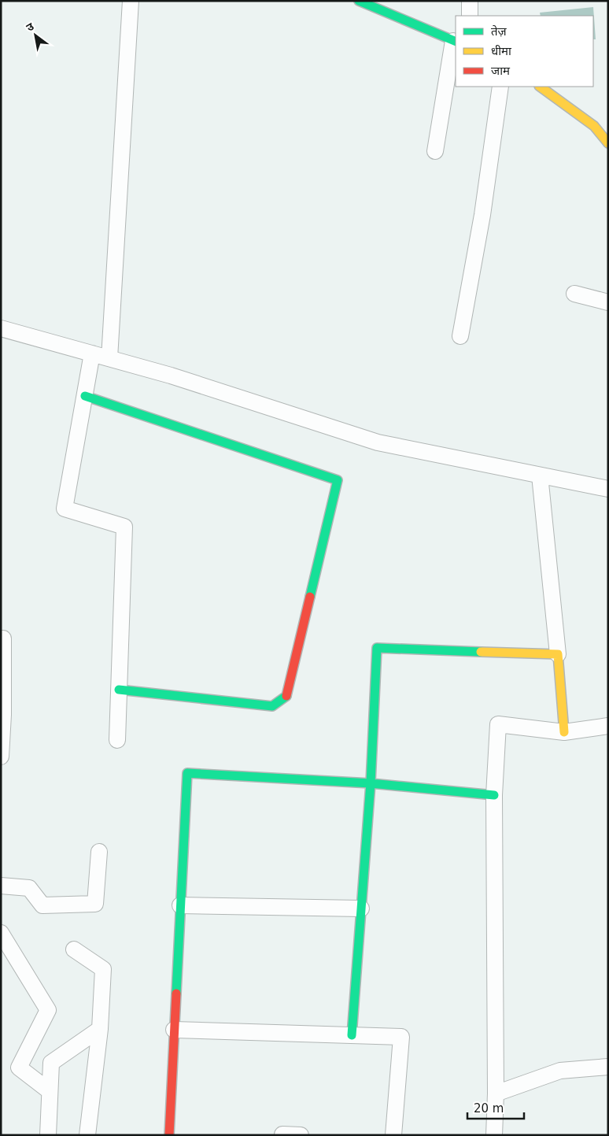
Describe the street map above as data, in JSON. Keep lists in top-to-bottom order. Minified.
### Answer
{"legend":["तेज़","धीमा","जाम"],"scale_bar":"20 m","north":"top left"}
